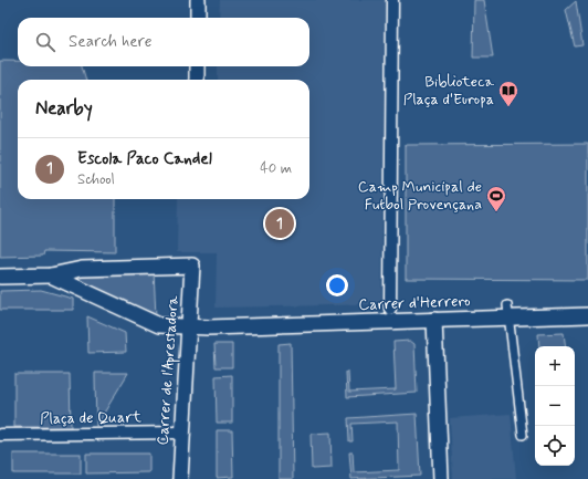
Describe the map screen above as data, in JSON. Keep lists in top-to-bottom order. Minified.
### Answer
{"streets":{"street":["Carrer d'Herrero","Carrer de l'Aprestadora","Plaça de Quart"]},"crossings":[["Carrer d'Herrero","Carrer de l'Aprestadora"],["Carrer de l'Aprestadora","Plaça de Quart"]],"places":{"library":["Biblioteca Plaça d'Europa"],"sports":["Camp Municipal de Futbol Provençana"]},"page":{"search":"Search here","heading":"Nearby","list":[{"mark":"1","name":"Escola Paco Candel","note":"School","value":"40 m"}],"pins":"1","map_buttons":["+","−"]}}
